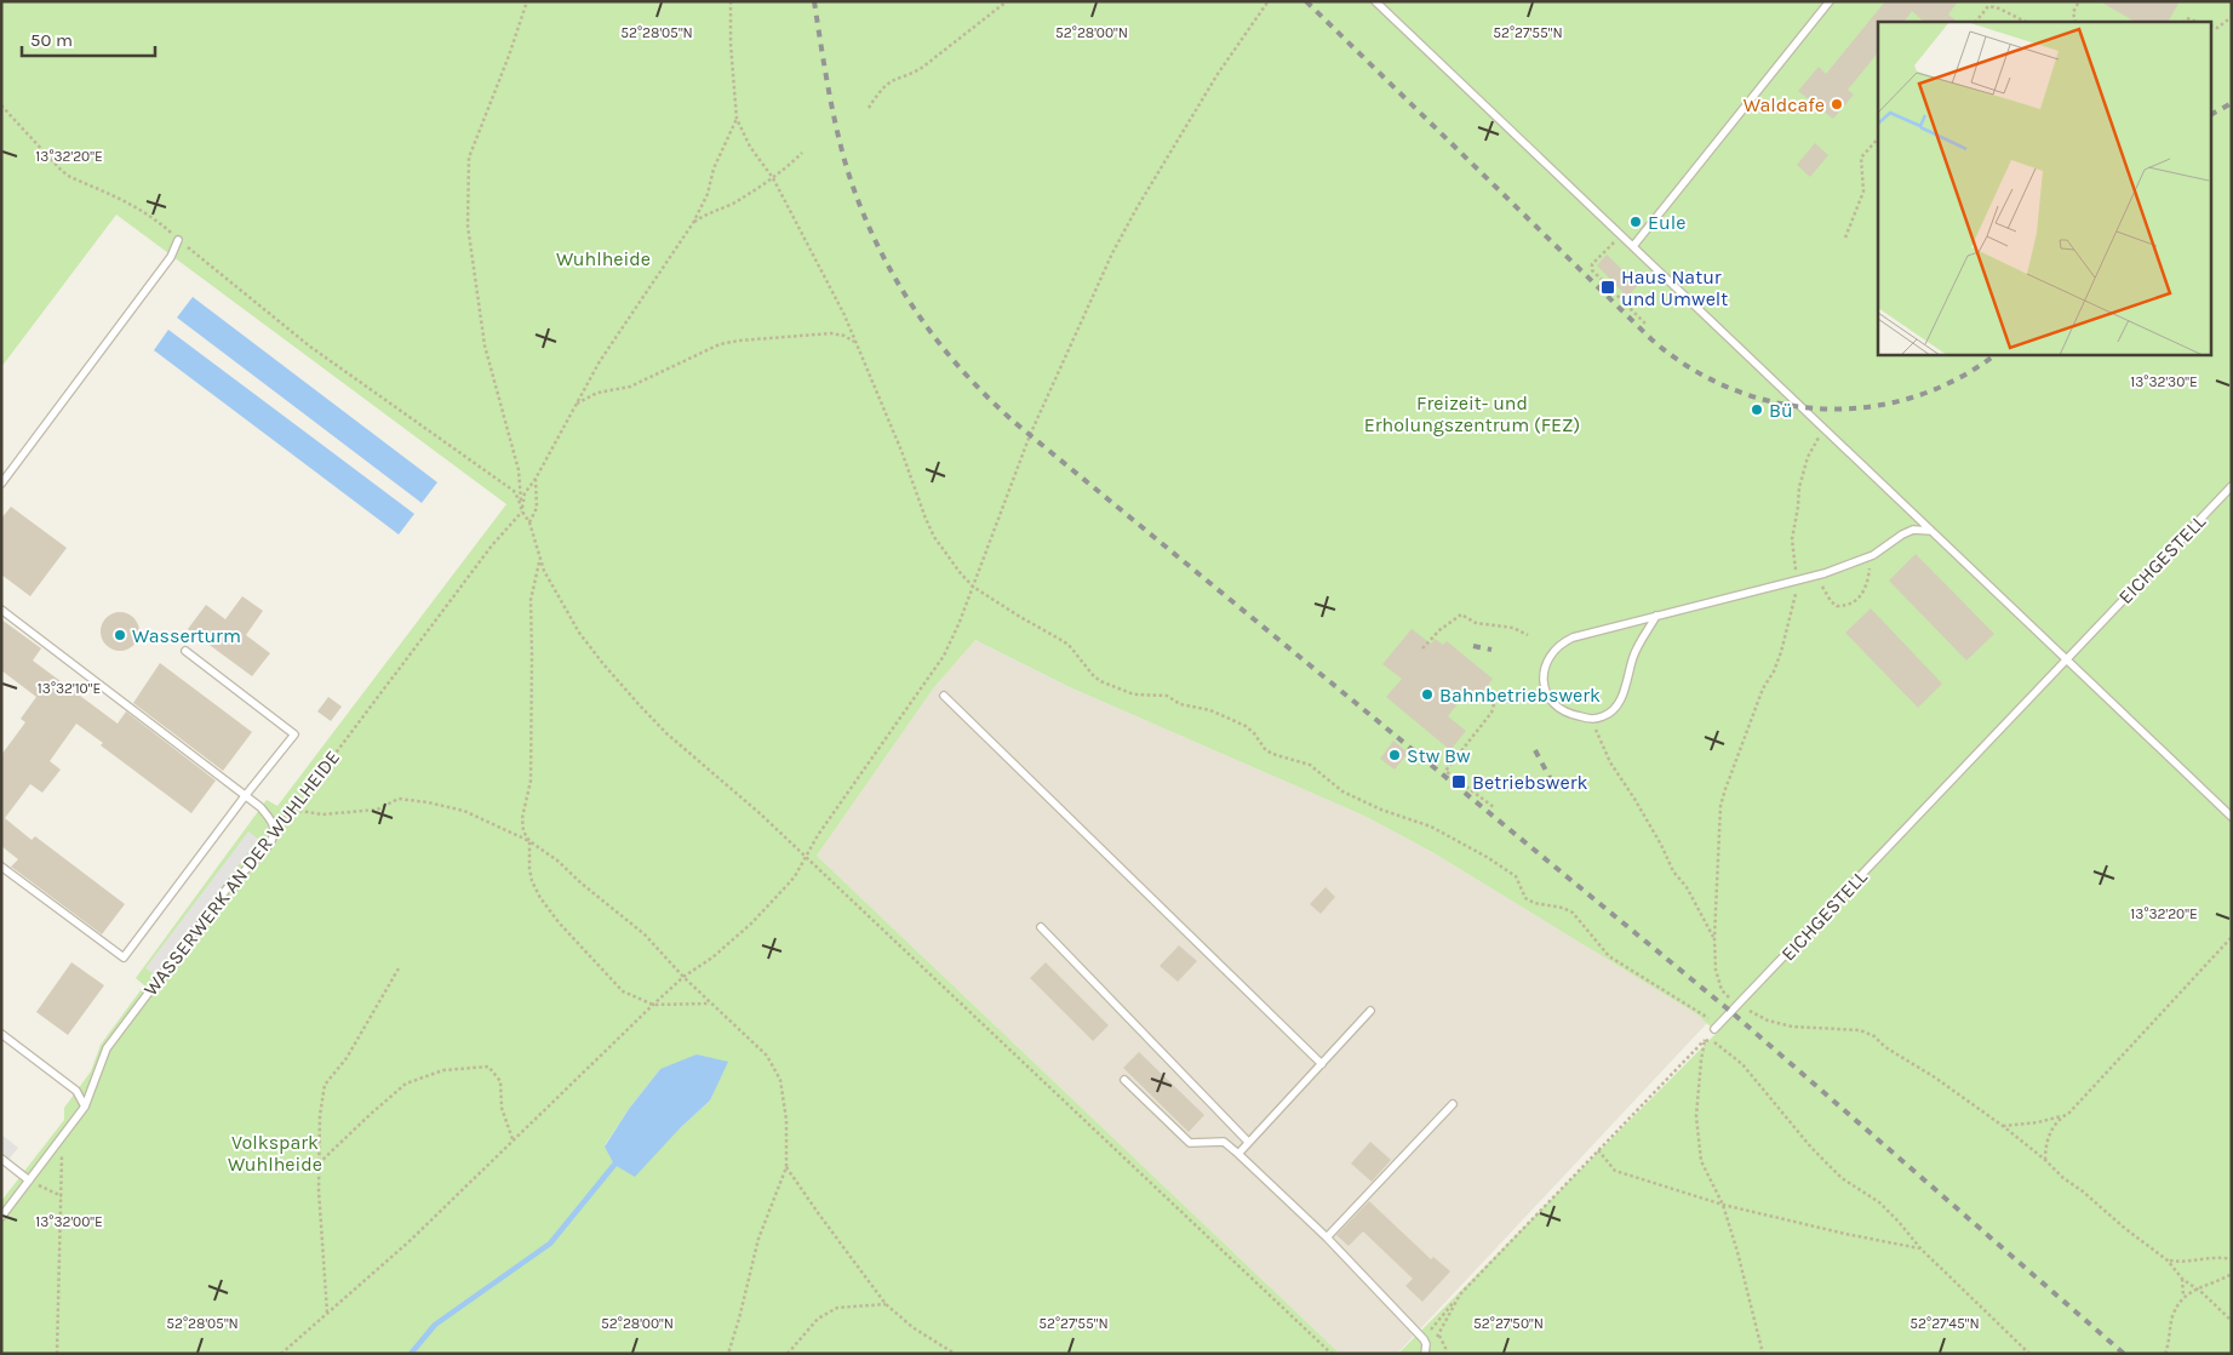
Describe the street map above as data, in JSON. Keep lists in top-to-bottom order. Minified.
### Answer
{"streets":{"lane":["EICHGESTELL","WASSERWERK AN DER WUHLHEIDE"]},"parks":["Wuhlheide","Freizeit- und Erholungszentrum (FEZ)","Volkspark Wuhlheide"],"places":{"other":["Waldcafe","Eule","Bü","Wasserturm","Bahnbetriebswerk","Stw Bw"],"transit":["Haus Natur und Umwelt","Betriebswerk"]},"scale_bar":"50 m","coordinates":["52°28'05\"N","52°28'00\"N","52°27'55\"N","13°32'20\"E","13°32'30\"E","13°32'10\"E","13°32'00\"E","52°27'50\"N","52°27'45\"N"]}
